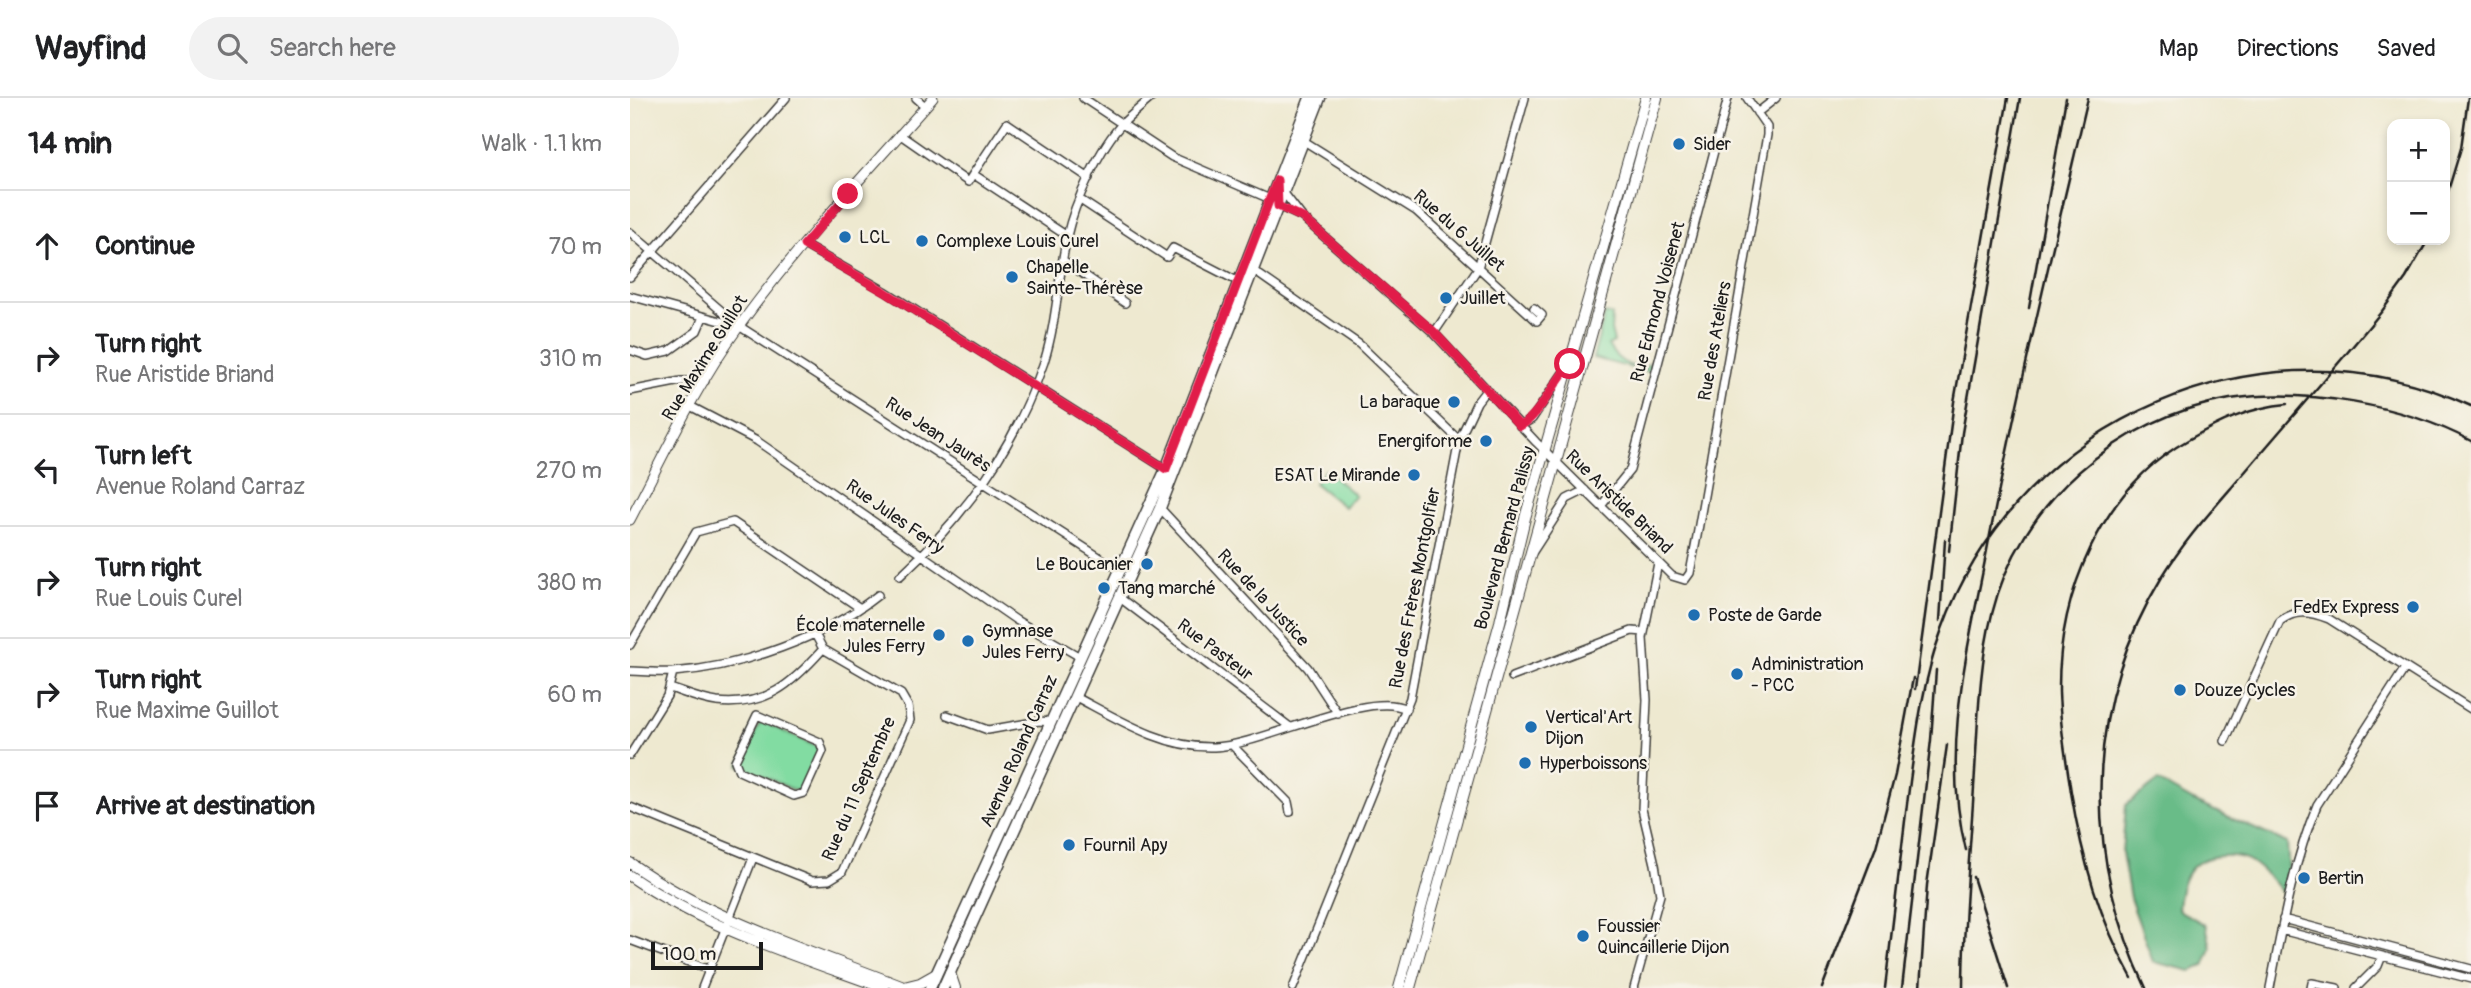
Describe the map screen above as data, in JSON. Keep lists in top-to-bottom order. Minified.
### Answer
{"streets":{"main road":["Boulevard Bernard Palissy","Avenue Roland Carraz"],"street":["Rue du 6 Juillet","Rue Edmond Voisenet","Rue des Ateliers","Rue Maxime Guillot","Rue Jean Jaurès","Rue Aristide Briand","Rue Jules Ferry","Rue des Frères Montgolfier","Rue de la Justice","Rue Pasteur","Rue du 11 Septembre"]},"crossings":[["Rue du 6 Juillet","Avenue Roland Carraz"],["Rue Edmond Voisenet","Rue Aristide Briand"],["Rue des Ateliers","Rue Aristide Briand"],["Rue Maxime Guillot","Rue Jean Jaurès"],["Rue Maxime Guillot","Rue Jules Ferry"],["Rue Jean Jaurès","Avenue Roland Carraz"],["Rue Aristide Briand","Boulevard Bernard Palissy"],["Rue Aristide Briand","Rue des Frères Montgolfier"],["Rue Aristide Briand","Avenue Roland Carraz"],["Rue Jules Ferry","Avenue Roland Carraz"],["Rue de la Justice","Avenue Roland Carraz"],["Rue Pasteur","Avenue Roland Carraz"]],"places":["Sider","LCL","Complexe Louis Curel","Chapelle Sainte-Thérèse","Juillet","La baraque","Energiforme","ESAT Le Mirande","Le Boucanier","Tang marché","FedEx Express","Poste de Garde","École maternelle Jules Ferry","Gymnase Jules Ferry","Administration - PCC","Douze Cycles","Vertical'Art Dijon","Hyperboissons","Fournil Apy","Bertin","Foussier Quincaillerie Dijon"],"scale_bar":"100 m","page":{"header":"Wayfind","search":"Search here","nav":["Map","Directions","Saved"],"heading":["14 min","Walk · 1.1 km"],"map_buttons":["+","−"],"list":[["Continue","70 m"],["Turn right","Rue Aristide Briand","310 m"],["Turn left","Avenue Roland Carraz","270 m"],["Turn right","Rue Louis Curel","380 m"],["Turn right","Rue Maxime Guillot","60 m"],"Arrive at destination"],"scale":"100 m"}}
